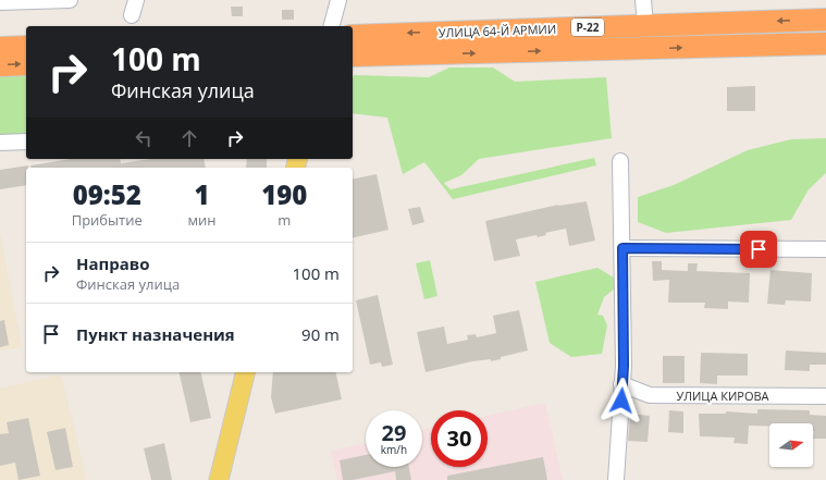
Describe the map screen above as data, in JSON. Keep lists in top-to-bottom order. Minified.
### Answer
{"streets":{"highway":["Р-22","УЛИЦА 64-Й АРМИИ"],"street":["УЛИЦА КИРОВА"]},"north":"right","page":{"turn":["100 m","Финская улица"],"eta":["09:52","Прибытие","1","мин","190","m"],"list":[{"name":"Направо","note":"Финская улица","value":"100 m"},{"name":"Пункт назначения","value":"90 m"}],"speed":"29 km/h","limit":"30"}}
